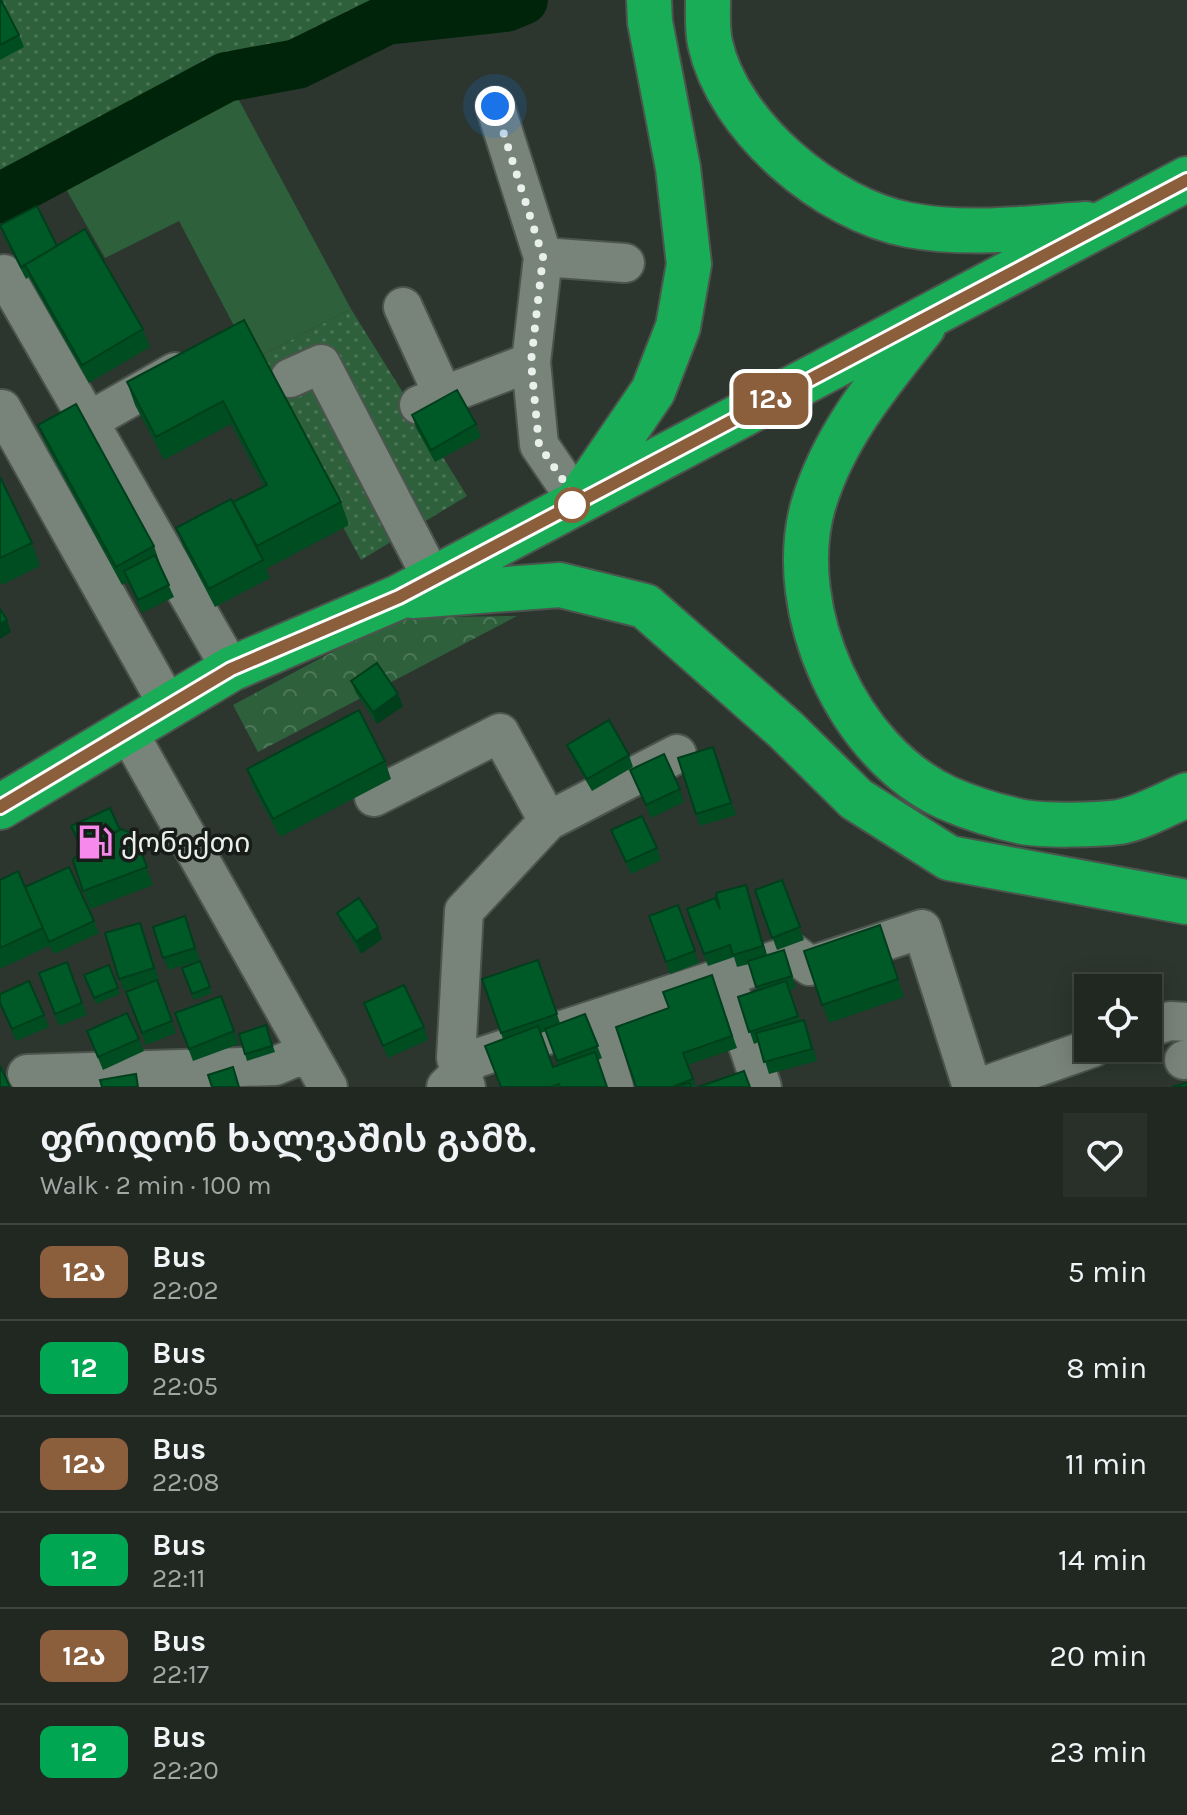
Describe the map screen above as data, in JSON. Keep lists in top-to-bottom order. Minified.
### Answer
{"places":{"fuel station":["ქონექთი"]},"lines":["bus line 12ა"],"page":{"on_map":"12ა","heading":["ფრიდონ ხალვაშის გამზ.","Walk · 2 min · 100 m"],"list":[{"mark":"12ა","name":"Bus","note":"22:02","value":"5 min"},{"mark":"12","name":"Bus","note":"22:05","value":"8 min"},{"mark":"12ა","name":"Bus","note":"22:08","value":"11 min"},{"mark":"12","name":"Bus","note":"22:11","value":"14 min"},{"mark":"12ა","name":"Bus","note":"22:17","value":"20 min"},{"mark":"12","name":"Bus","note":"22:20","value":"23 min"}]}}
